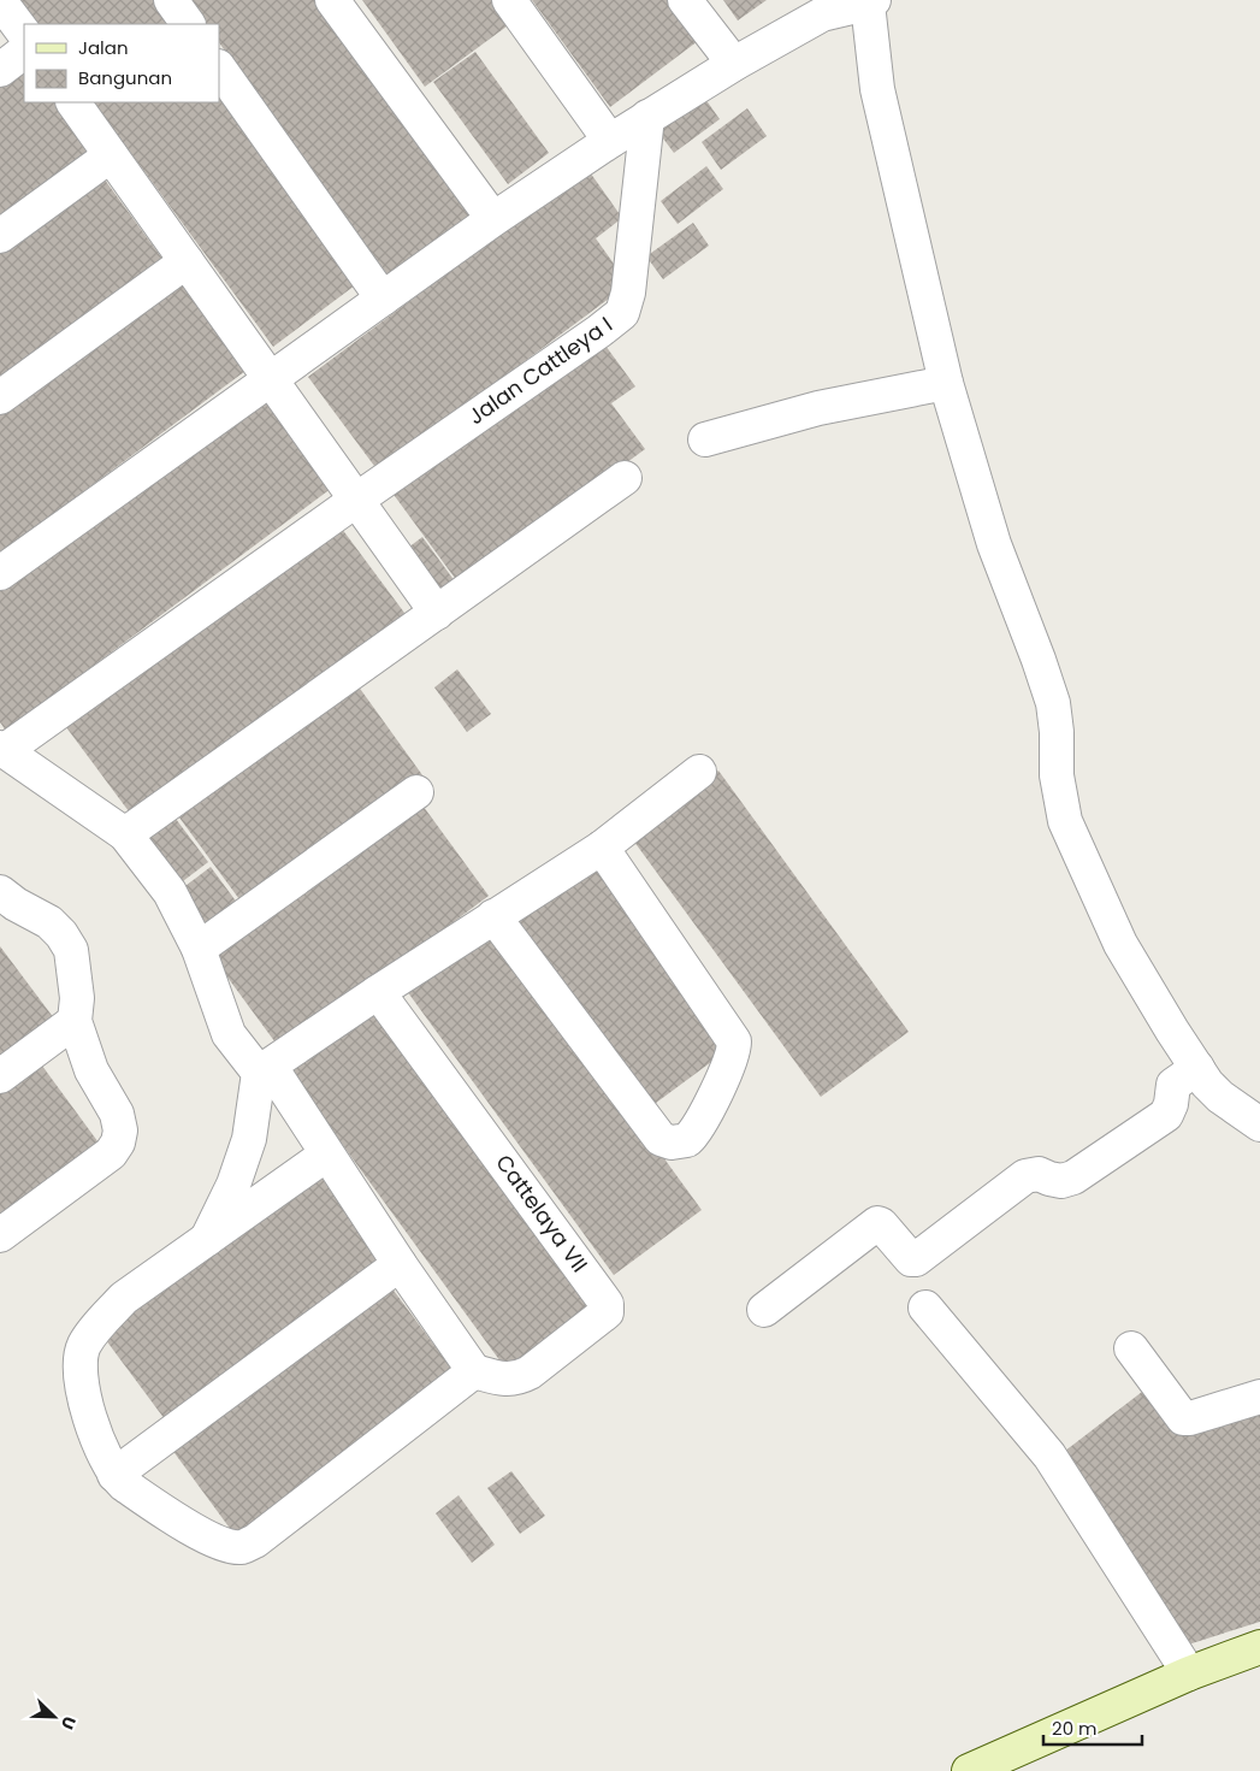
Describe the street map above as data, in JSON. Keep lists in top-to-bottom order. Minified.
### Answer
{"streets":{"street":["Jalan Cattleya I","Cattelaya VII"]},"legend":["Jalan","Bangunan"],"scale_bar":"20 m","north":"bottom right"}
